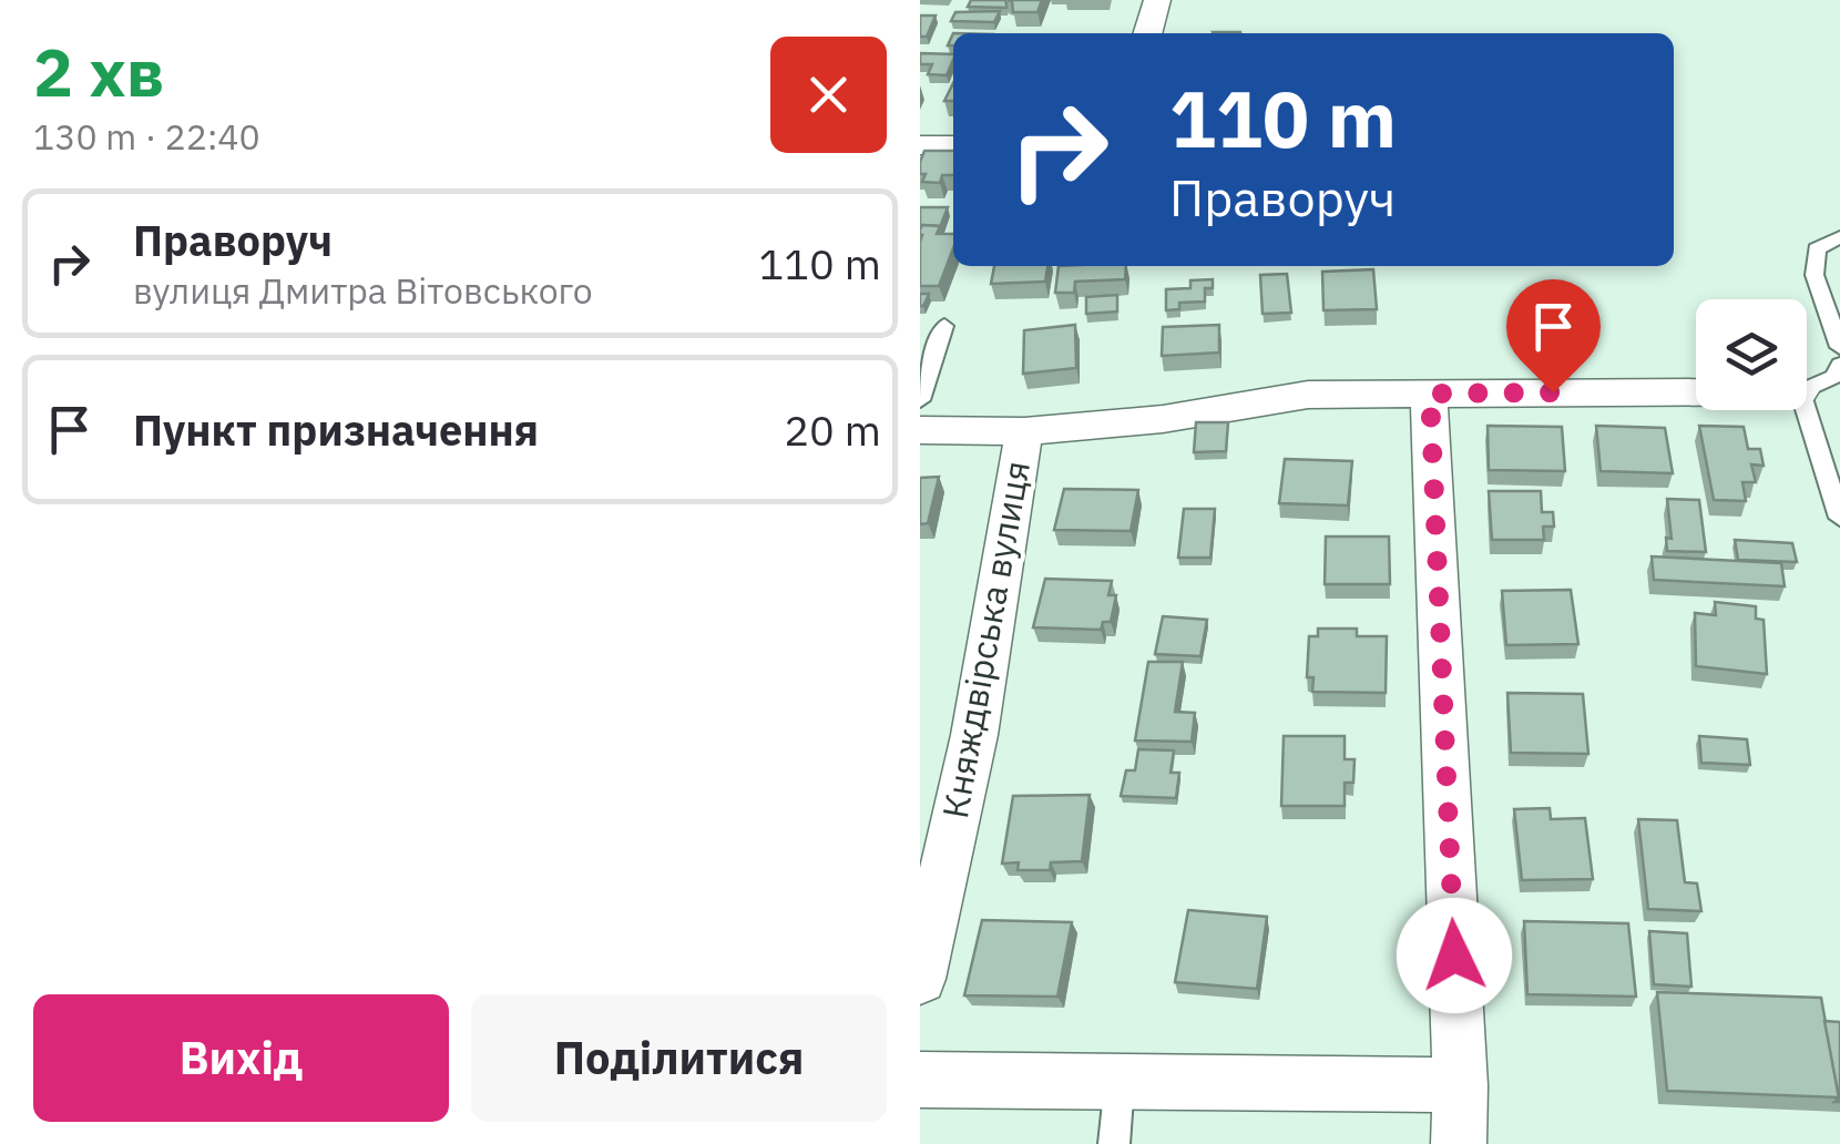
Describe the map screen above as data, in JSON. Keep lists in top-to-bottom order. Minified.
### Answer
{"streets":{"street":["Княждвірська вулиця"]},"page":{"heading":["2 хв","130 m · 22:40"],"turn":["110 m","Праворуч"],"list":[{"name":"Праворуч","note":"вулиця Дмитра Вітовського","value":"110 m"},{"name":"Пункт призначення","value":"20 m"}],"buttons":["Вихід","Поділитися"]}}
